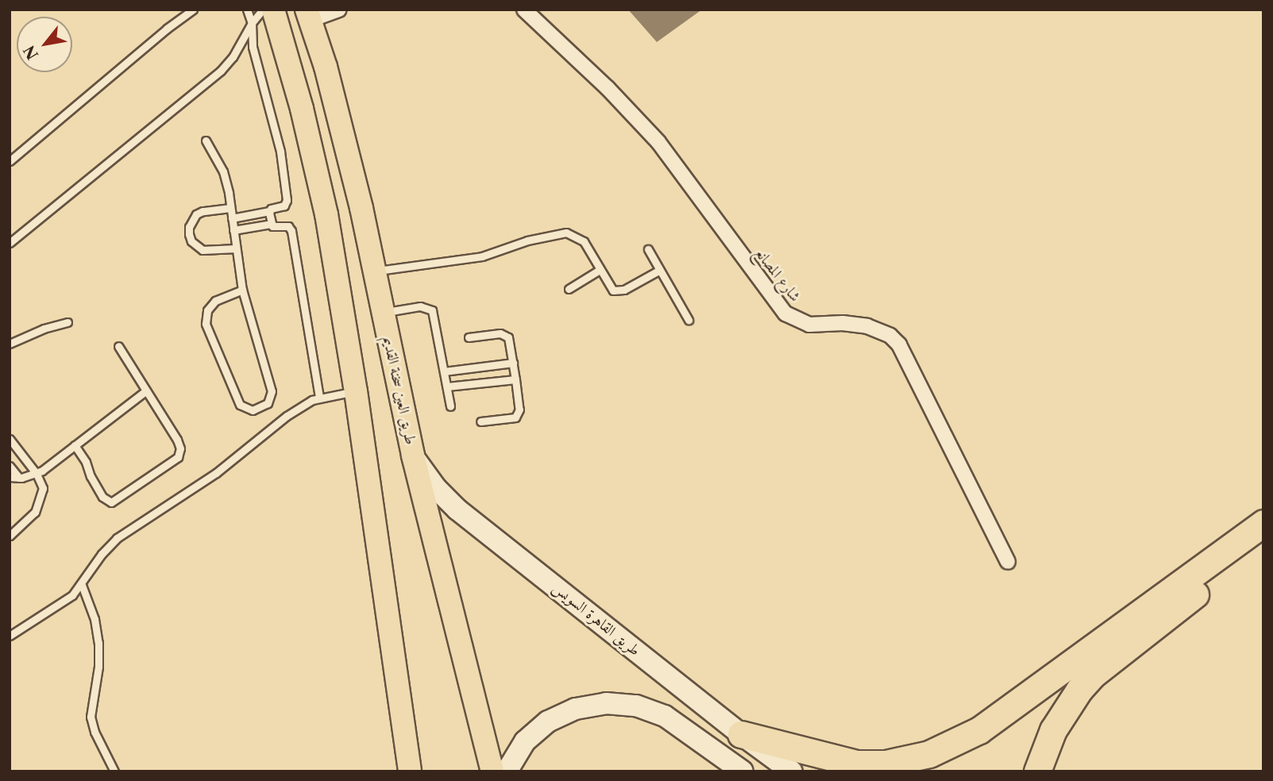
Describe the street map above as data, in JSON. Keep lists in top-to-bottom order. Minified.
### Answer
{"streets":{"main road":["طريق العين سخنة القديم","طريق القاهرة السويس"],"street":["شارع المصانع"]},"crossings":[["طريق العين سخنة القديم","طريق القاهرة السويس"]],"north":"bottom left"}
